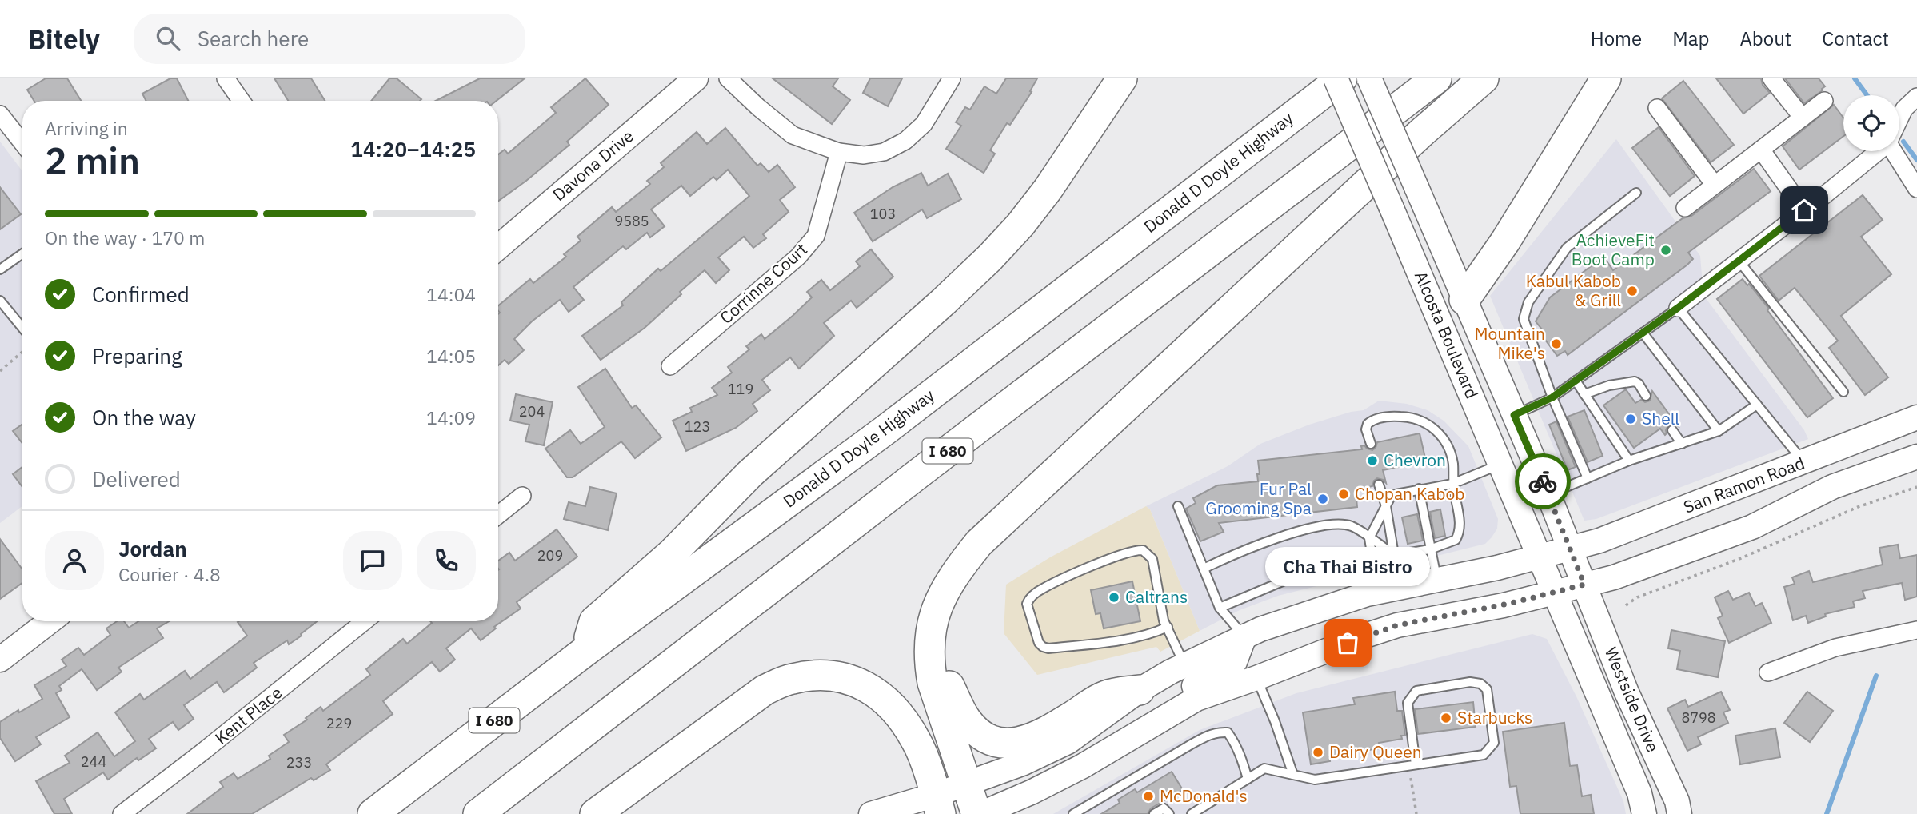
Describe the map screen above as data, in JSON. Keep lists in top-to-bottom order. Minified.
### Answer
{"streets":{"highway":["Donald D Doyle Highway","I 680"],"main road":["Davona Drive","Alcosta Boulevard","San Ramon Road","Westside Drive"],"street":["Corrinne Court","Kent Place"]},"crossings":[["Alcosta Boulevard","San Ramon Road"],["Alcosta Boulevard","Westside Drive"],["San Ramon Road","Westside Drive"]],"places":["AchieveFit Boot Camp","Kabul Kabob & Grill","Mountain Mike's","Shell","Chevron","Chopan Kabob","Fur Pal Grooming Spa","Caltrans","Cha Thai Bistro","Starbucks","Dairy Queen","McDonald's"],"house_numbers":["103","9585","119","204","123","209","8798","229","244","233"],"page":{"header":"Bitely","search":"Search here","nav":["Home","Map","About","Contact"],"heading":["2 min","Arriving in","14:20–14:25"],"panel":["Jordan","Courier · 4.8"],"bar":"On the way · 170 m","list":[["Confirmed","14:04"],["Preparing","14:05"],["On the way","14:09"],"Delivered"],"bubble":"Cha Thai Bistro"}}
